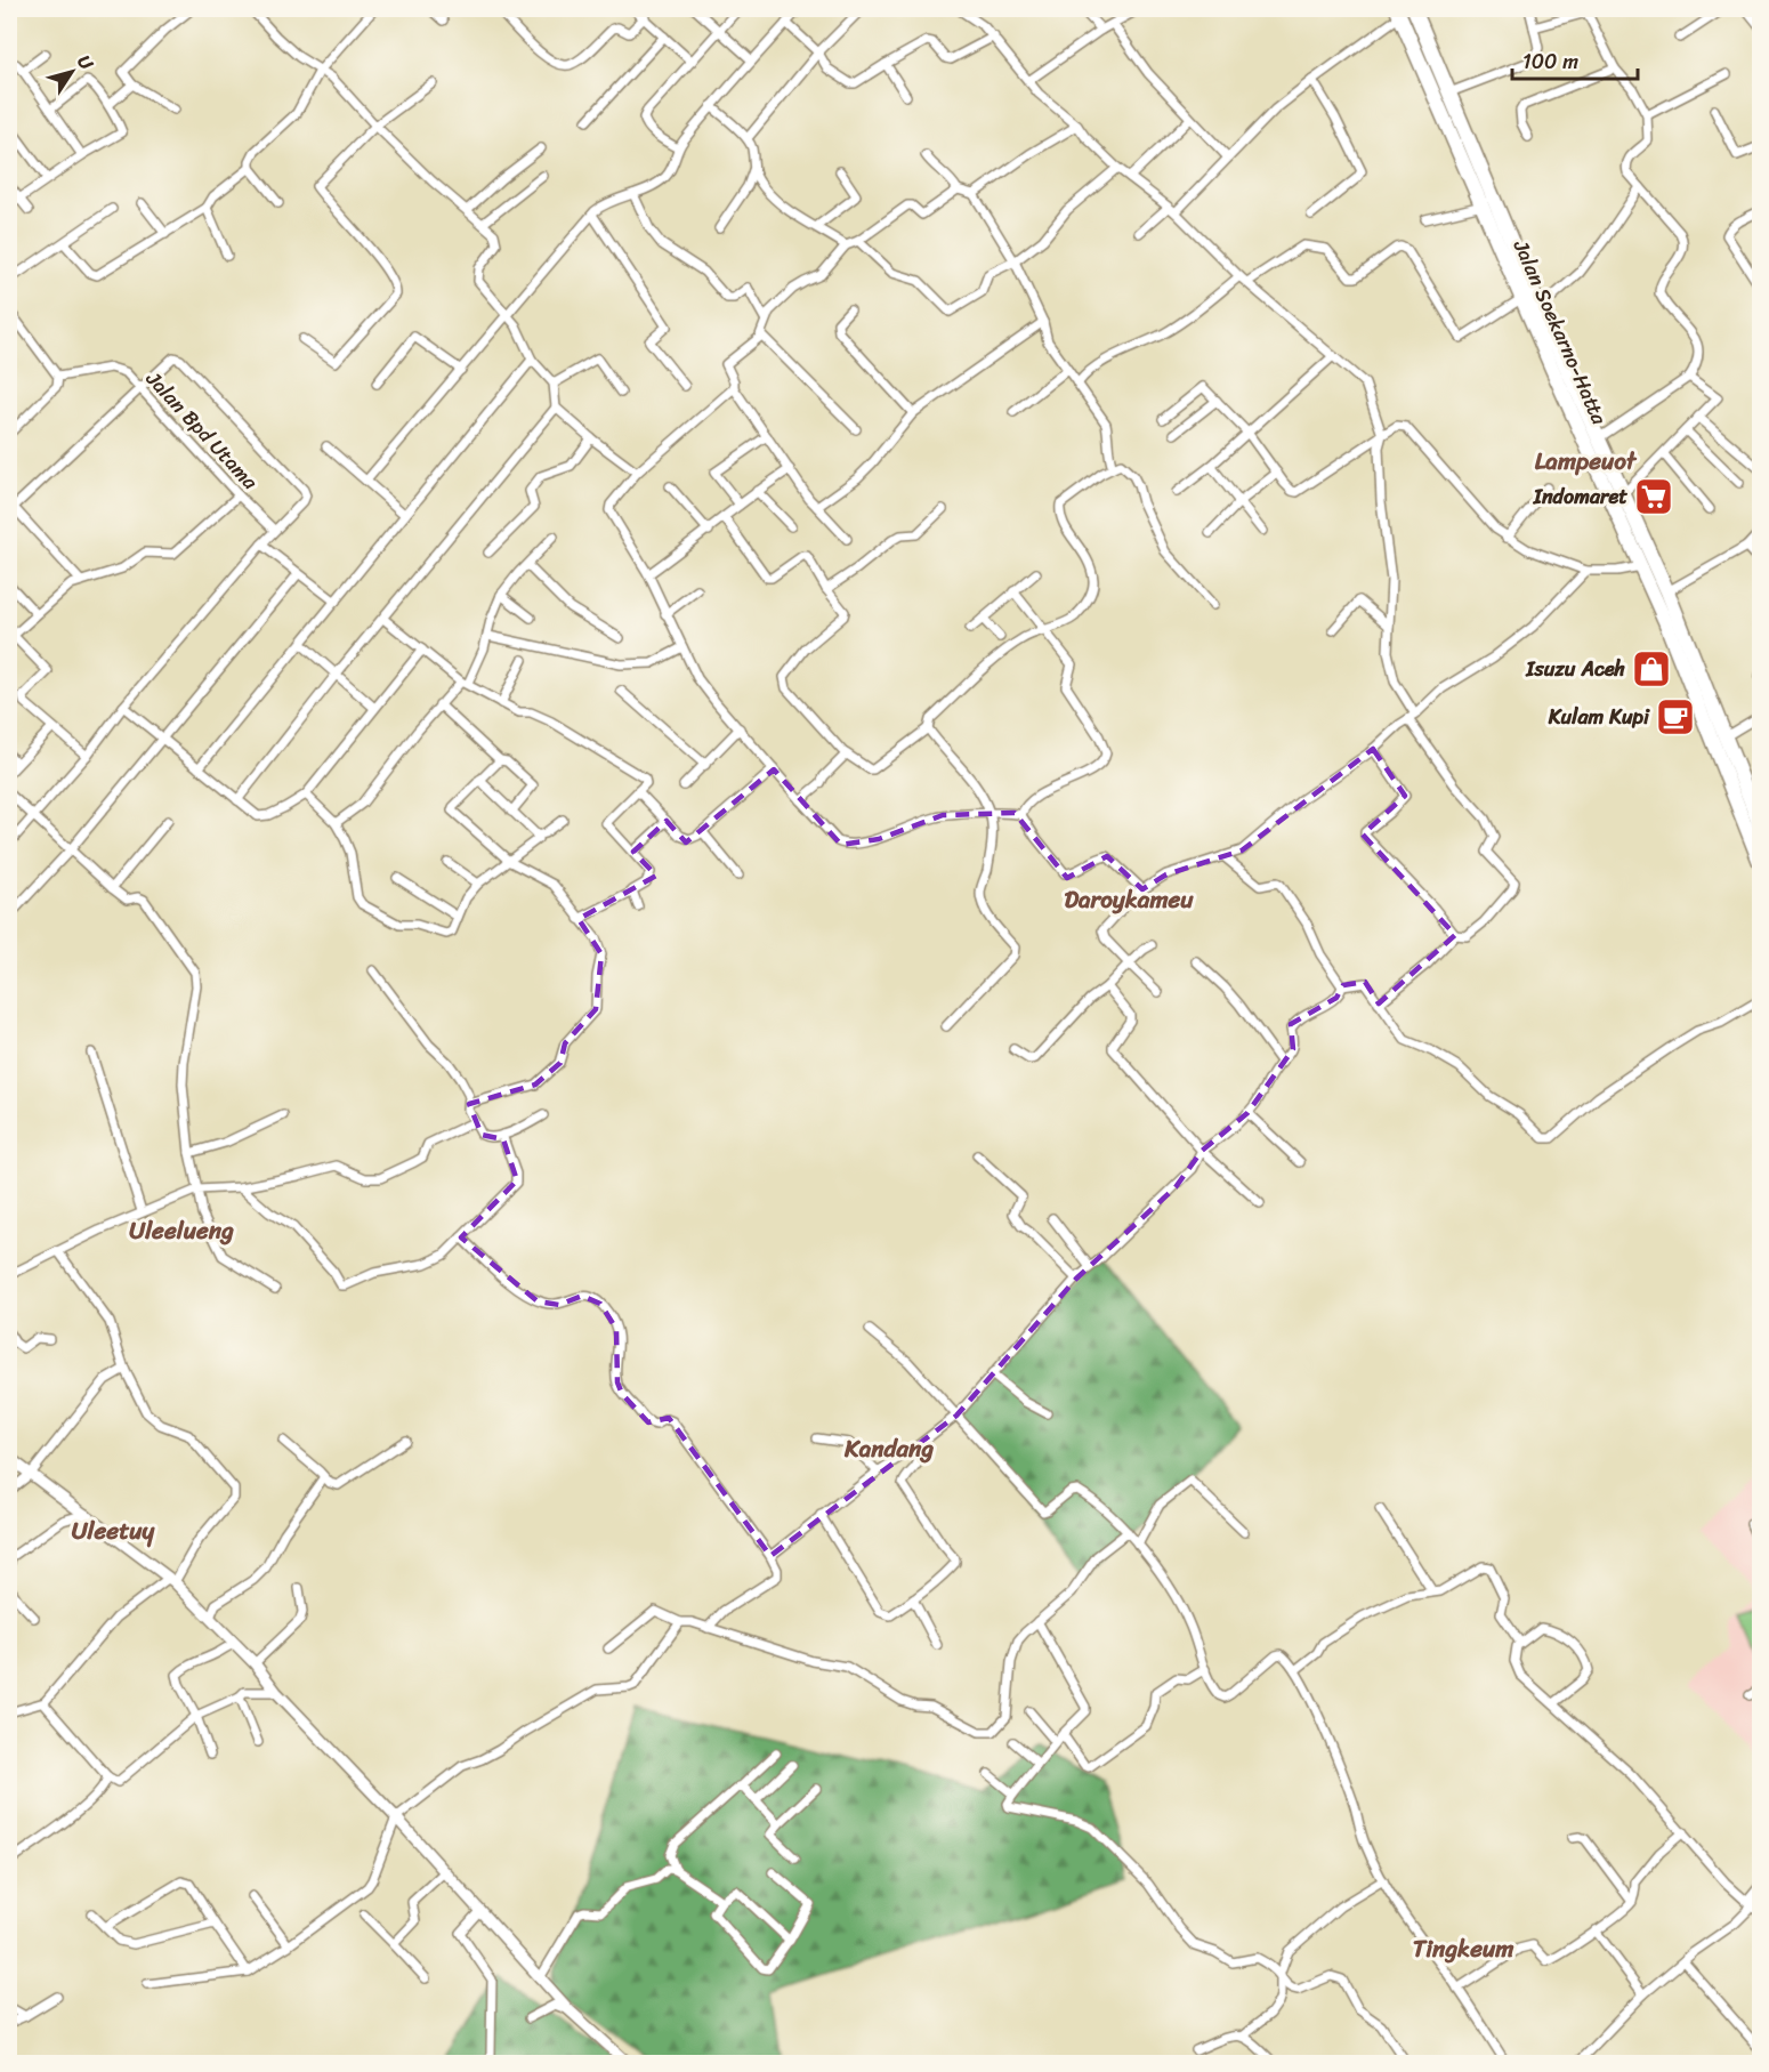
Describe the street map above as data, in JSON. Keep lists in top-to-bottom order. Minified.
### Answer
{"streets":{"highway":["Jalan Soekarno-Hatta"],"street":["Jalan Bpd Utama"]},"districts":["Lampeuot","Daroykameu","Uleelueng","Kandang","Uleetuy","Tingkeum"],"places":{"supermarket":["Indomaret"],"shop":["Isuzu Aceh"],"cafe":["Kulam Kupi"]},"scale_bar":"100 m","north":"top right"}
